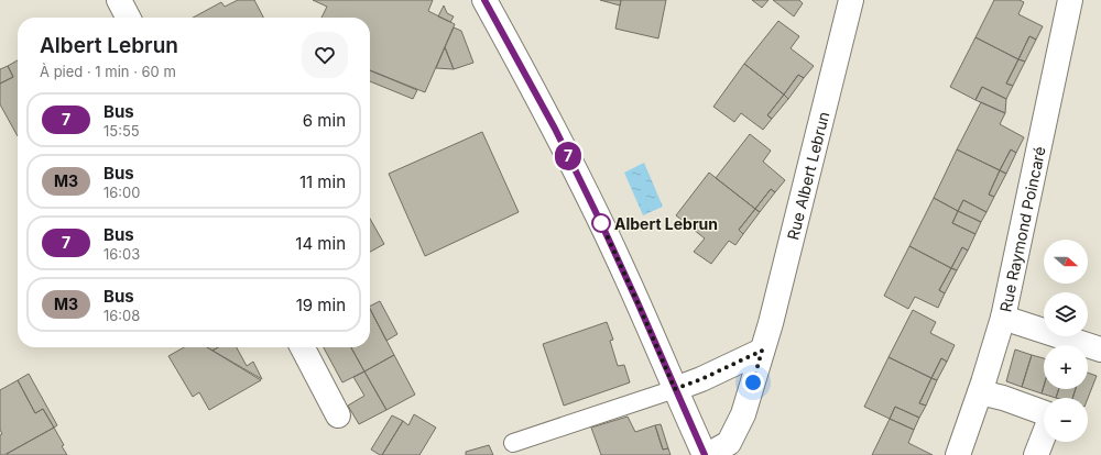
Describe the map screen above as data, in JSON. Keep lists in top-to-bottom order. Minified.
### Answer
{"streets":{"street":["Rue Albert Lebrun","Rue Raymond Poincaré"]},"places":["Albert Lebrun"],"lines":["bus line 7"],"north":"right","page":{"on_map":"7","heading":["Albert Lebrun","À pied · 1 min · 60 m"],"list":[{"mark":"7","name":"Bus","note":"15:55","value":"6 min"},{"mark":"M3","name":"Bus","note":"16:00","value":"11 min"},{"mark":"7","name":"Bus","note":"16:03","value":"14 min"},{"mark":"M3","name":"Bus","note":"16:08","value":"19 min"}],"map_buttons":["+","−"]}}
